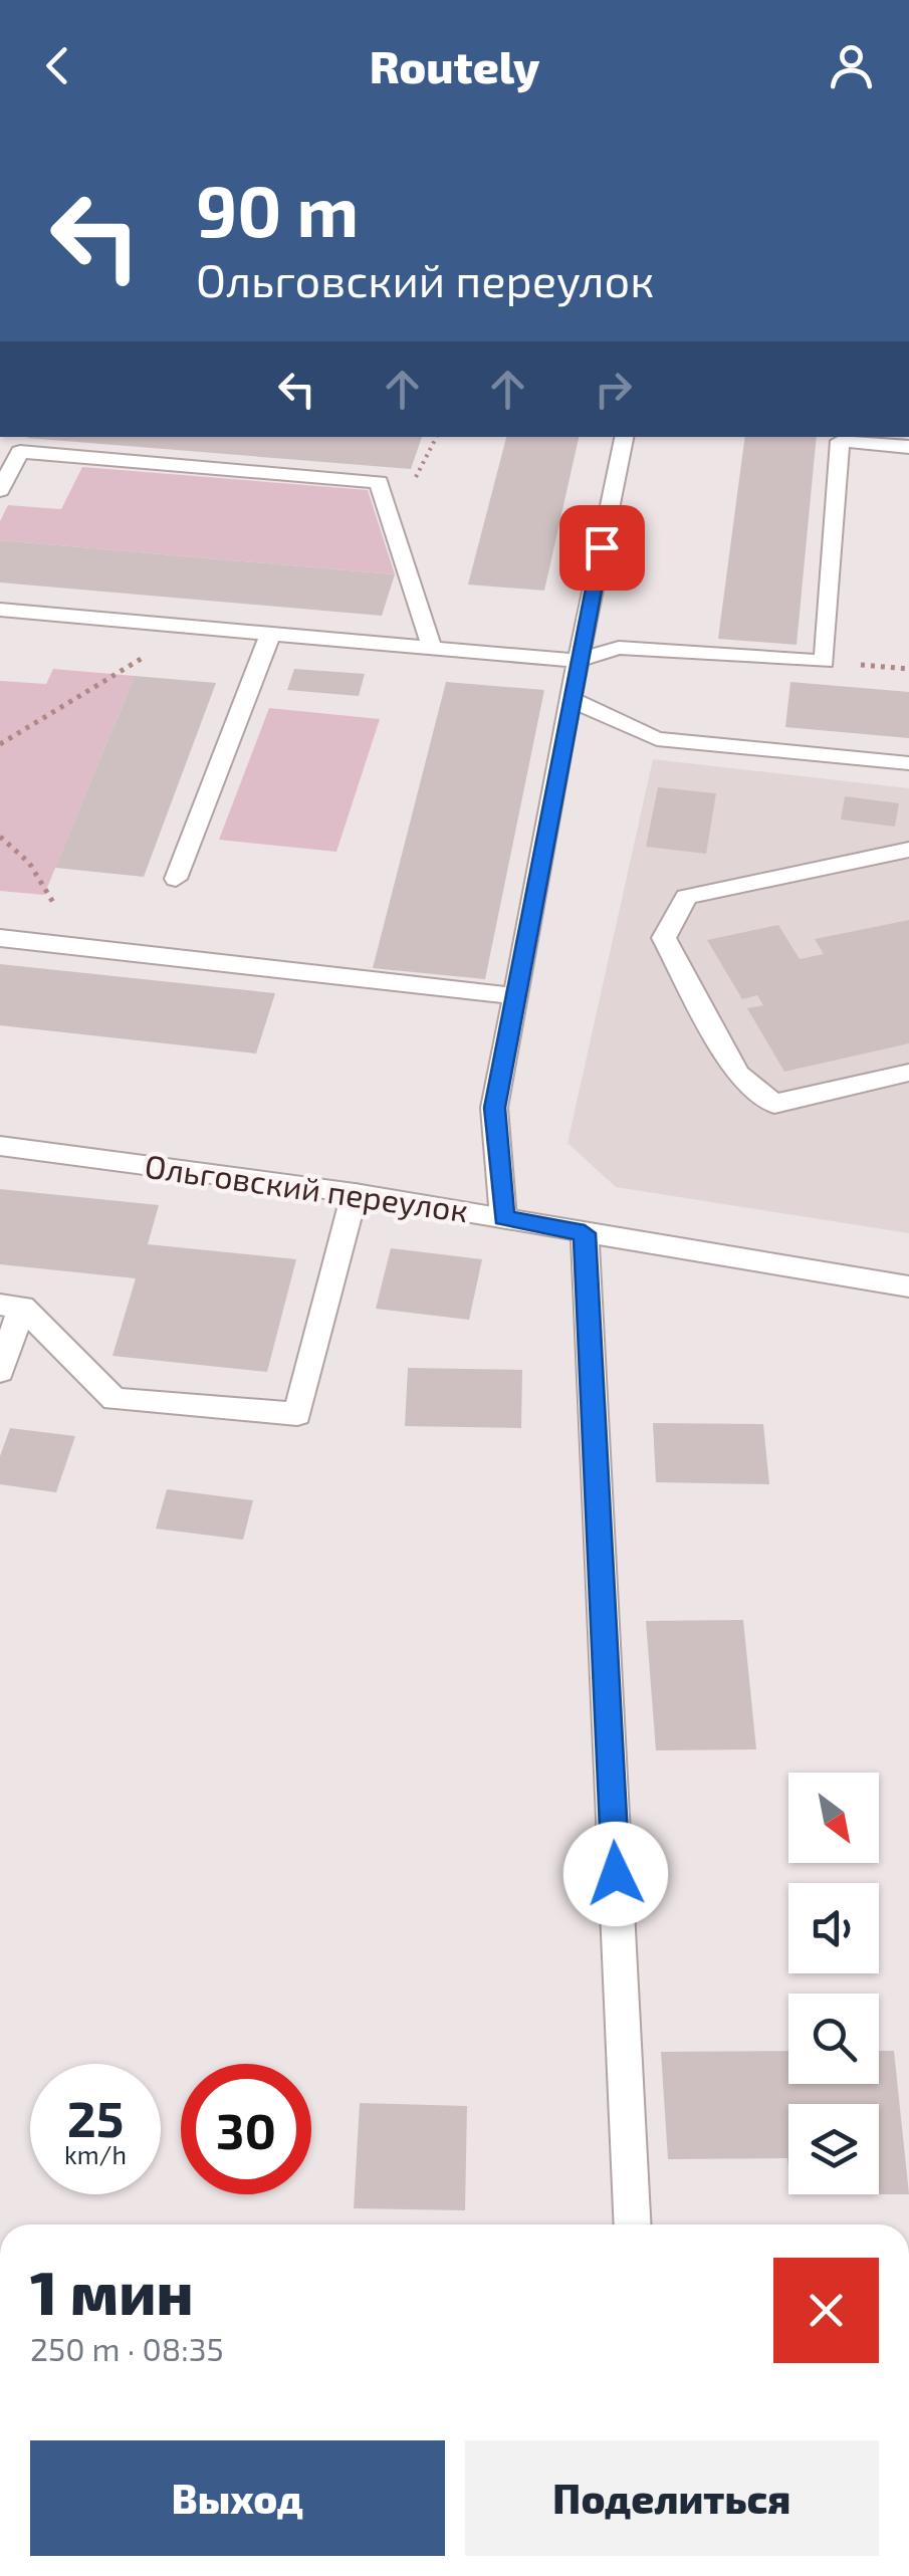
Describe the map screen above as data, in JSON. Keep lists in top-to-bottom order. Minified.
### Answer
{"streets":{"street":["Ольговский переулок"]},"north":"bottom right","page":{"header":"Routely","turn":["90 m","Ольговский переулок"],"speed":"25 km/h","limit":"30","heading":["1 мин","250 m · 08:35"],"buttons":["Выход","Поделиться"]}}
